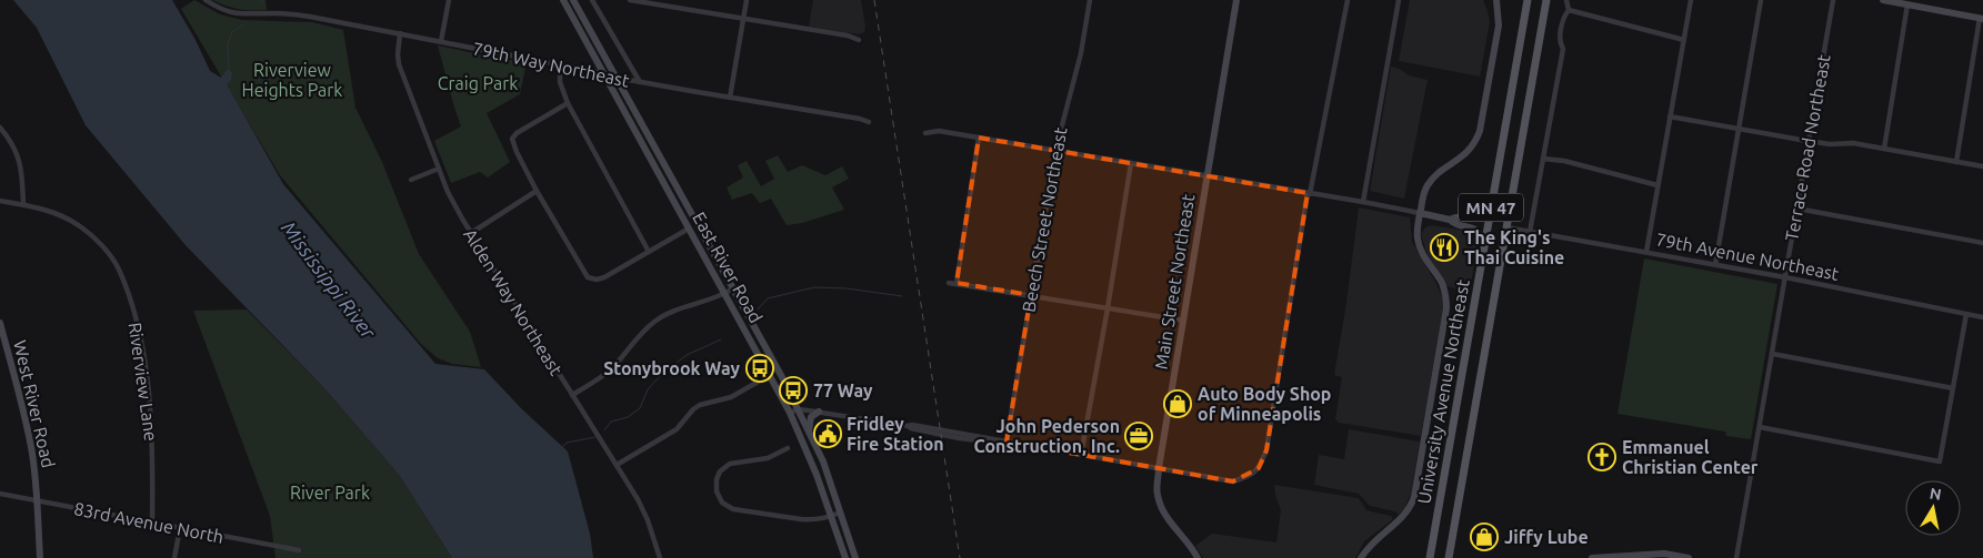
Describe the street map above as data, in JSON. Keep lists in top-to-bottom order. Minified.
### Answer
{"streets":{"main road":["MN 47","University Avenue Northeast"],"street":["79th Way Northeast","Terrace Road Northeast","Beech Street Northeast","79th Avenue Northeast","East River Road","Main Street Northeast","Alden Way Northeast","Riverview Lane","West River Road","83rd Avenue North"]},"crossings":[["79th Way Northeast","East River Road"],["79th Way Northeast","Alden Way Northeast"],["Terrace Road Northeast","79th Avenue Northeast"],["79th Avenue Northeast","University Avenue Northeast"],["Riverview Lane","83rd Avenue North"],["West River Road","83rd Avenue North"]],"water":["Mississippi River"],"parks":["Riverview Heights Park","Craig Park","River Park"],"places":{"restaurant":["The King's Thai Cuisine"],"bus stop":["Stonybrook Way","77 Way"],"shop":["Auto Body Shop of Minneapolis","Jiffy Lube"],"public building":["Fridley Fire Station"],"office":["John Pederson Construction, Inc."],"church":["Emmanuel Christian Center"]},"north":"top"}
